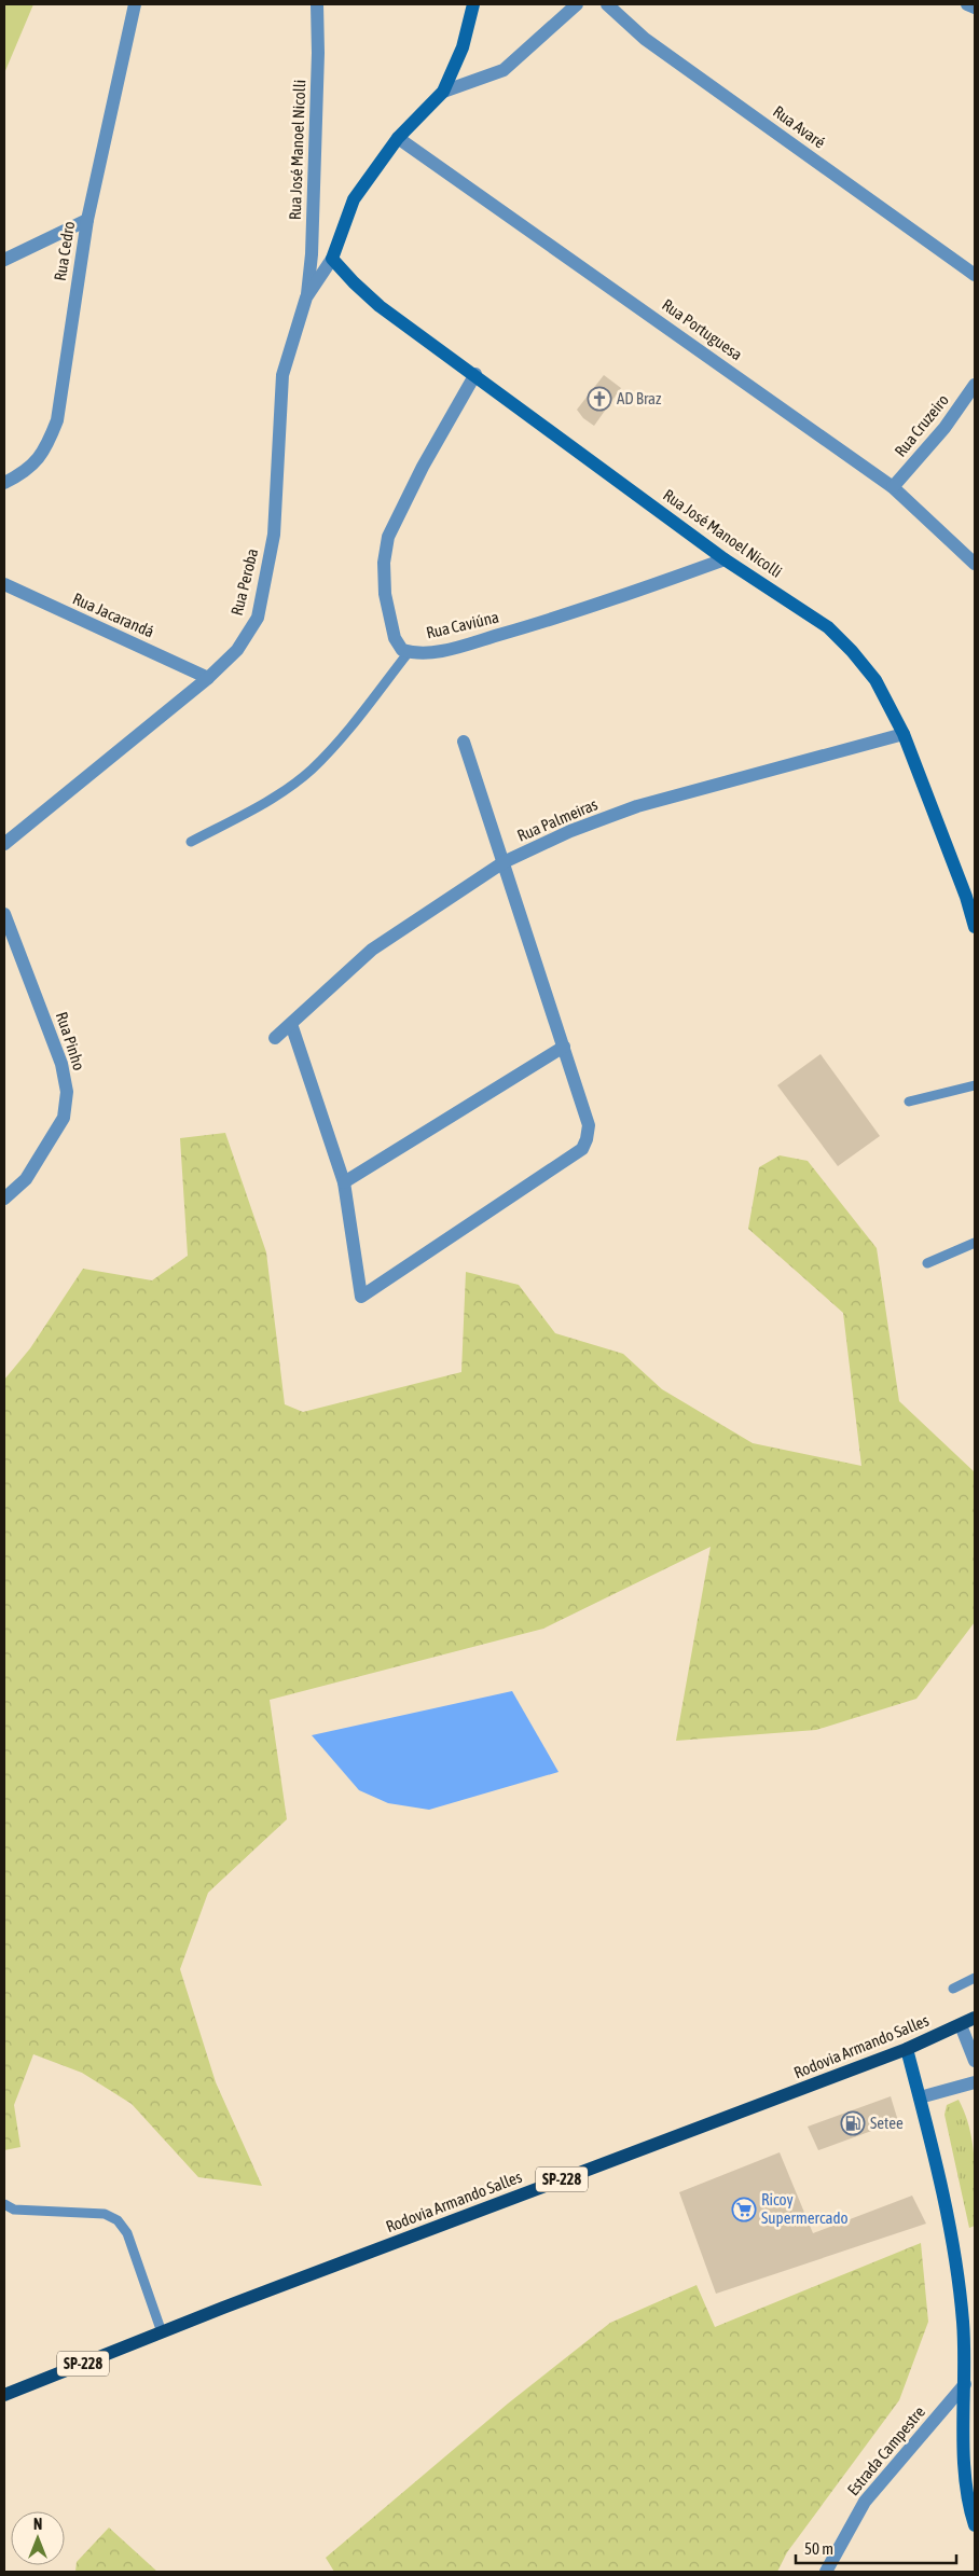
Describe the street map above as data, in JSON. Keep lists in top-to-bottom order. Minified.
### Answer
{"streets":{"main road":["Rua José Manoel Nicolli","Rodovia Armando Salles","SP-228"],"street":["Rua Avaré","Rua Cedro","Rua Portuguesa","Rua Cruzeiro","Rua Peroba","Rua Jacarandá","Rua Caviúna","Rua Palmeiras","Rua Pinho","Estrada Campestre"]},"crossings":[["Rua José Manoel Nicolli","Rua Peroba"],["Rua José Manoel Nicolli","Rua Caviúna"],["Rua José Manoel Nicolli","Rua Palmeiras"],["Rua Portuguesa","Rua Cruzeiro"],["Rua Peroba","Rua Jacarandá"]],"places":{"church":["AD Braz"],"fuel station":["Setee"],"supermarket":["Ricoy Supermercado"]},"scale_bar":"50 m","north":"top"}
